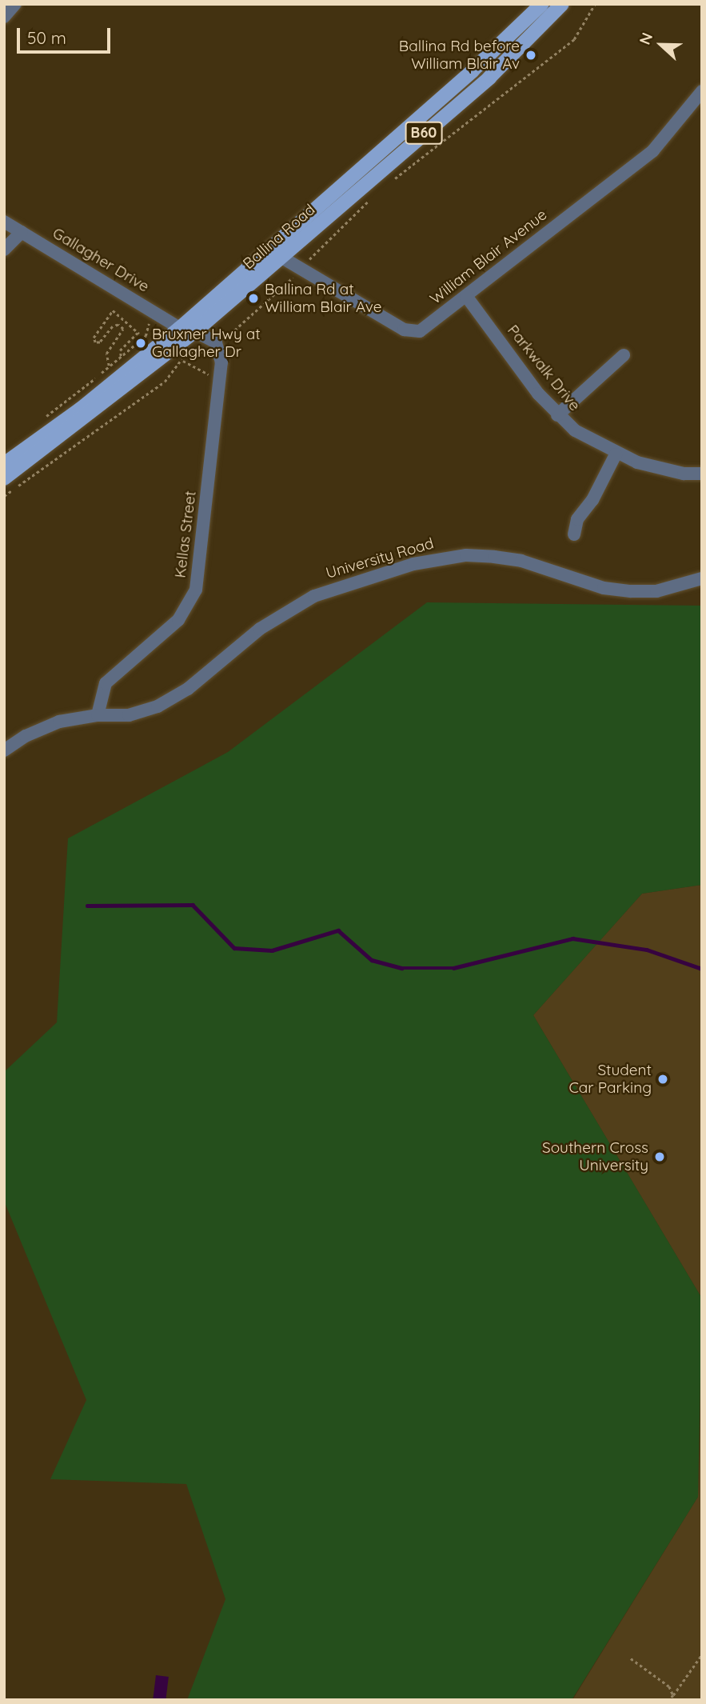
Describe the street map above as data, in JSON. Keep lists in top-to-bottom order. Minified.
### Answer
{"streets":{"main road":["B60","Ballina Road"],"street":["William Blair Avenue","Gallagher Drive","Parkwalk Drive","Kellas Street","University Road"]},"crossings":[["Ballina Road","William Blair Avenue"],["Ballina Road","Gallagher Drive"],["Ballina Road","Kellas Street"],["William Blair Avenue","Parkwalk Drive"],["Kellas Street","University Road"]],"places":["Ballina Rd before William Blair Av","Ballina Rd at William Blair Ave","Bruxner Hwy at Gallagher Dr","Student Car Parking","Southern Cross University"],"scale_bar":"50 m","north":"left"}
